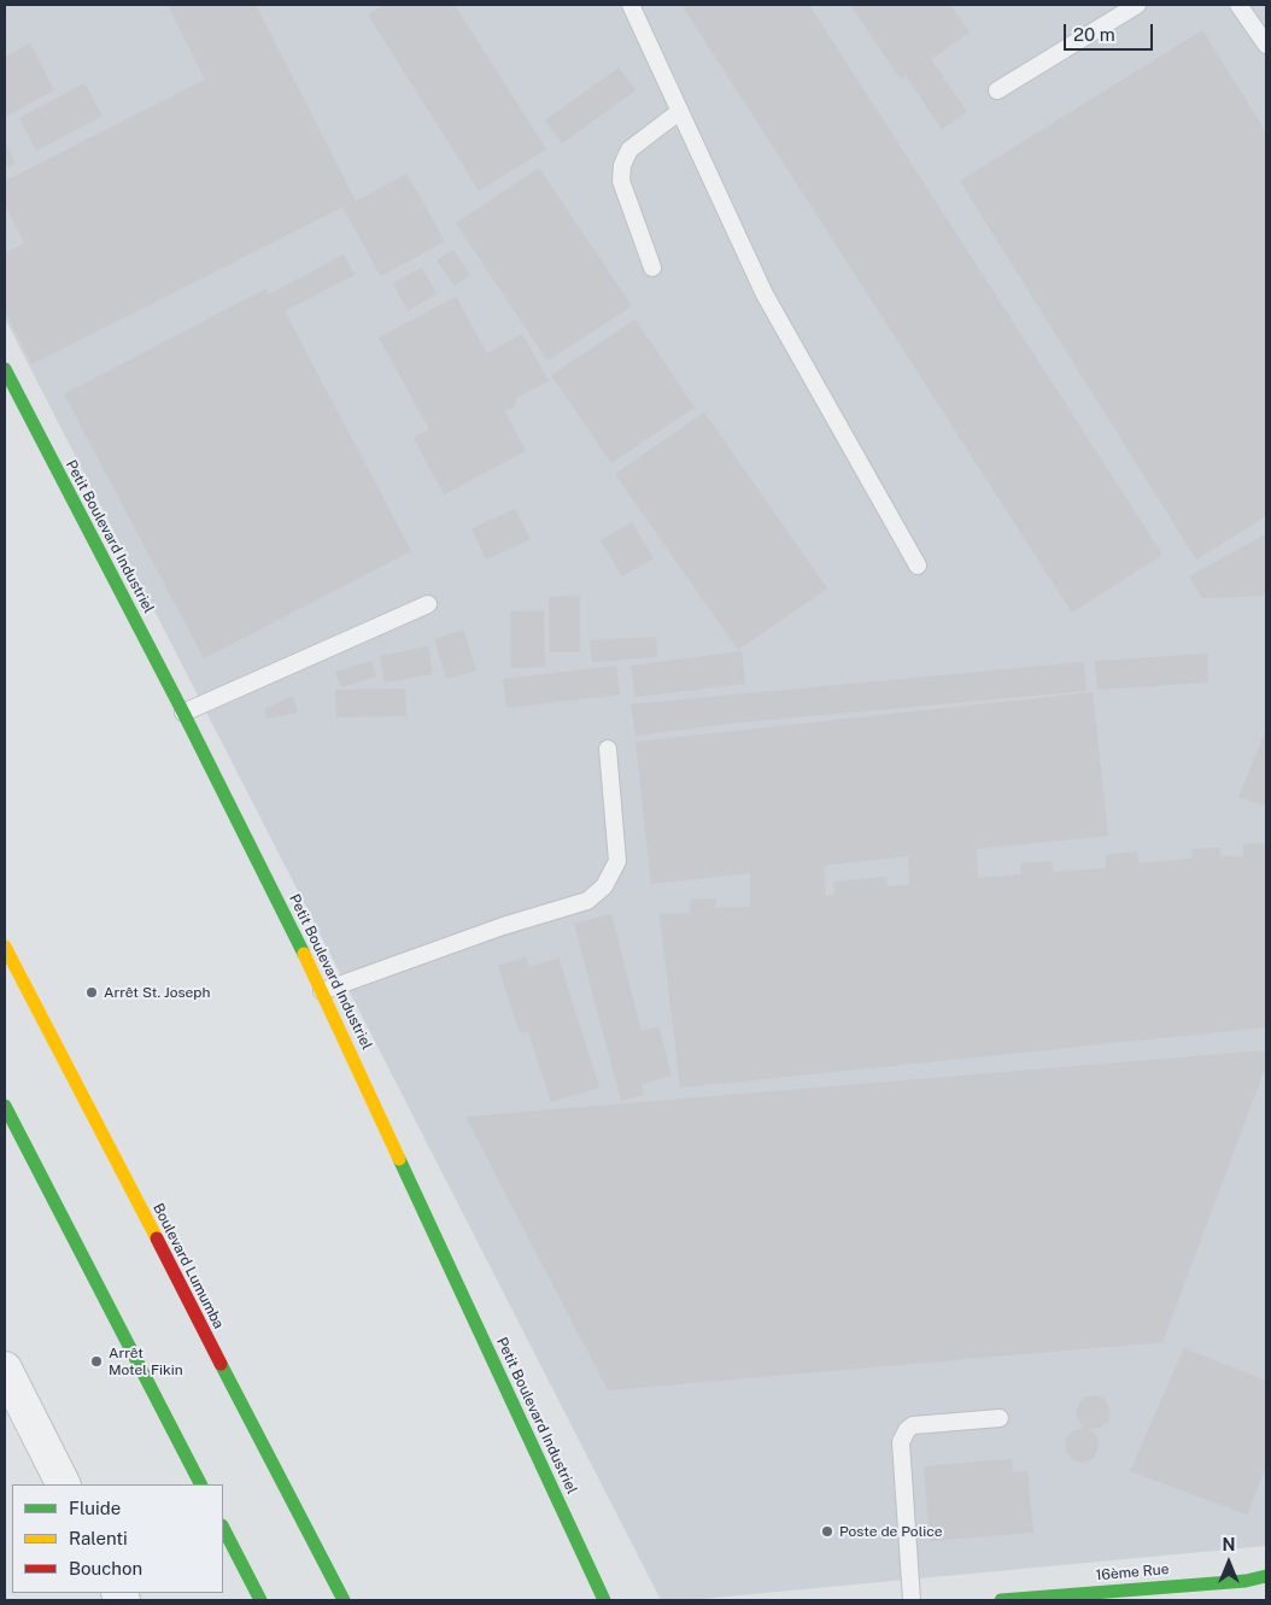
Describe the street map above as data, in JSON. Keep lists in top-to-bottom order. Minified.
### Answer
{"streets":{"main road":["Petit Boulevard Industriel","Boulevard Lumumba","16ème Rue"]},"places":["Arrêt St. Joseph","Arrêt Motel Fikin","Poste de Police"],"legend":["Fluide","Ralenti","Bouchon"],"scale_bar":"20 m","north":"top"}
